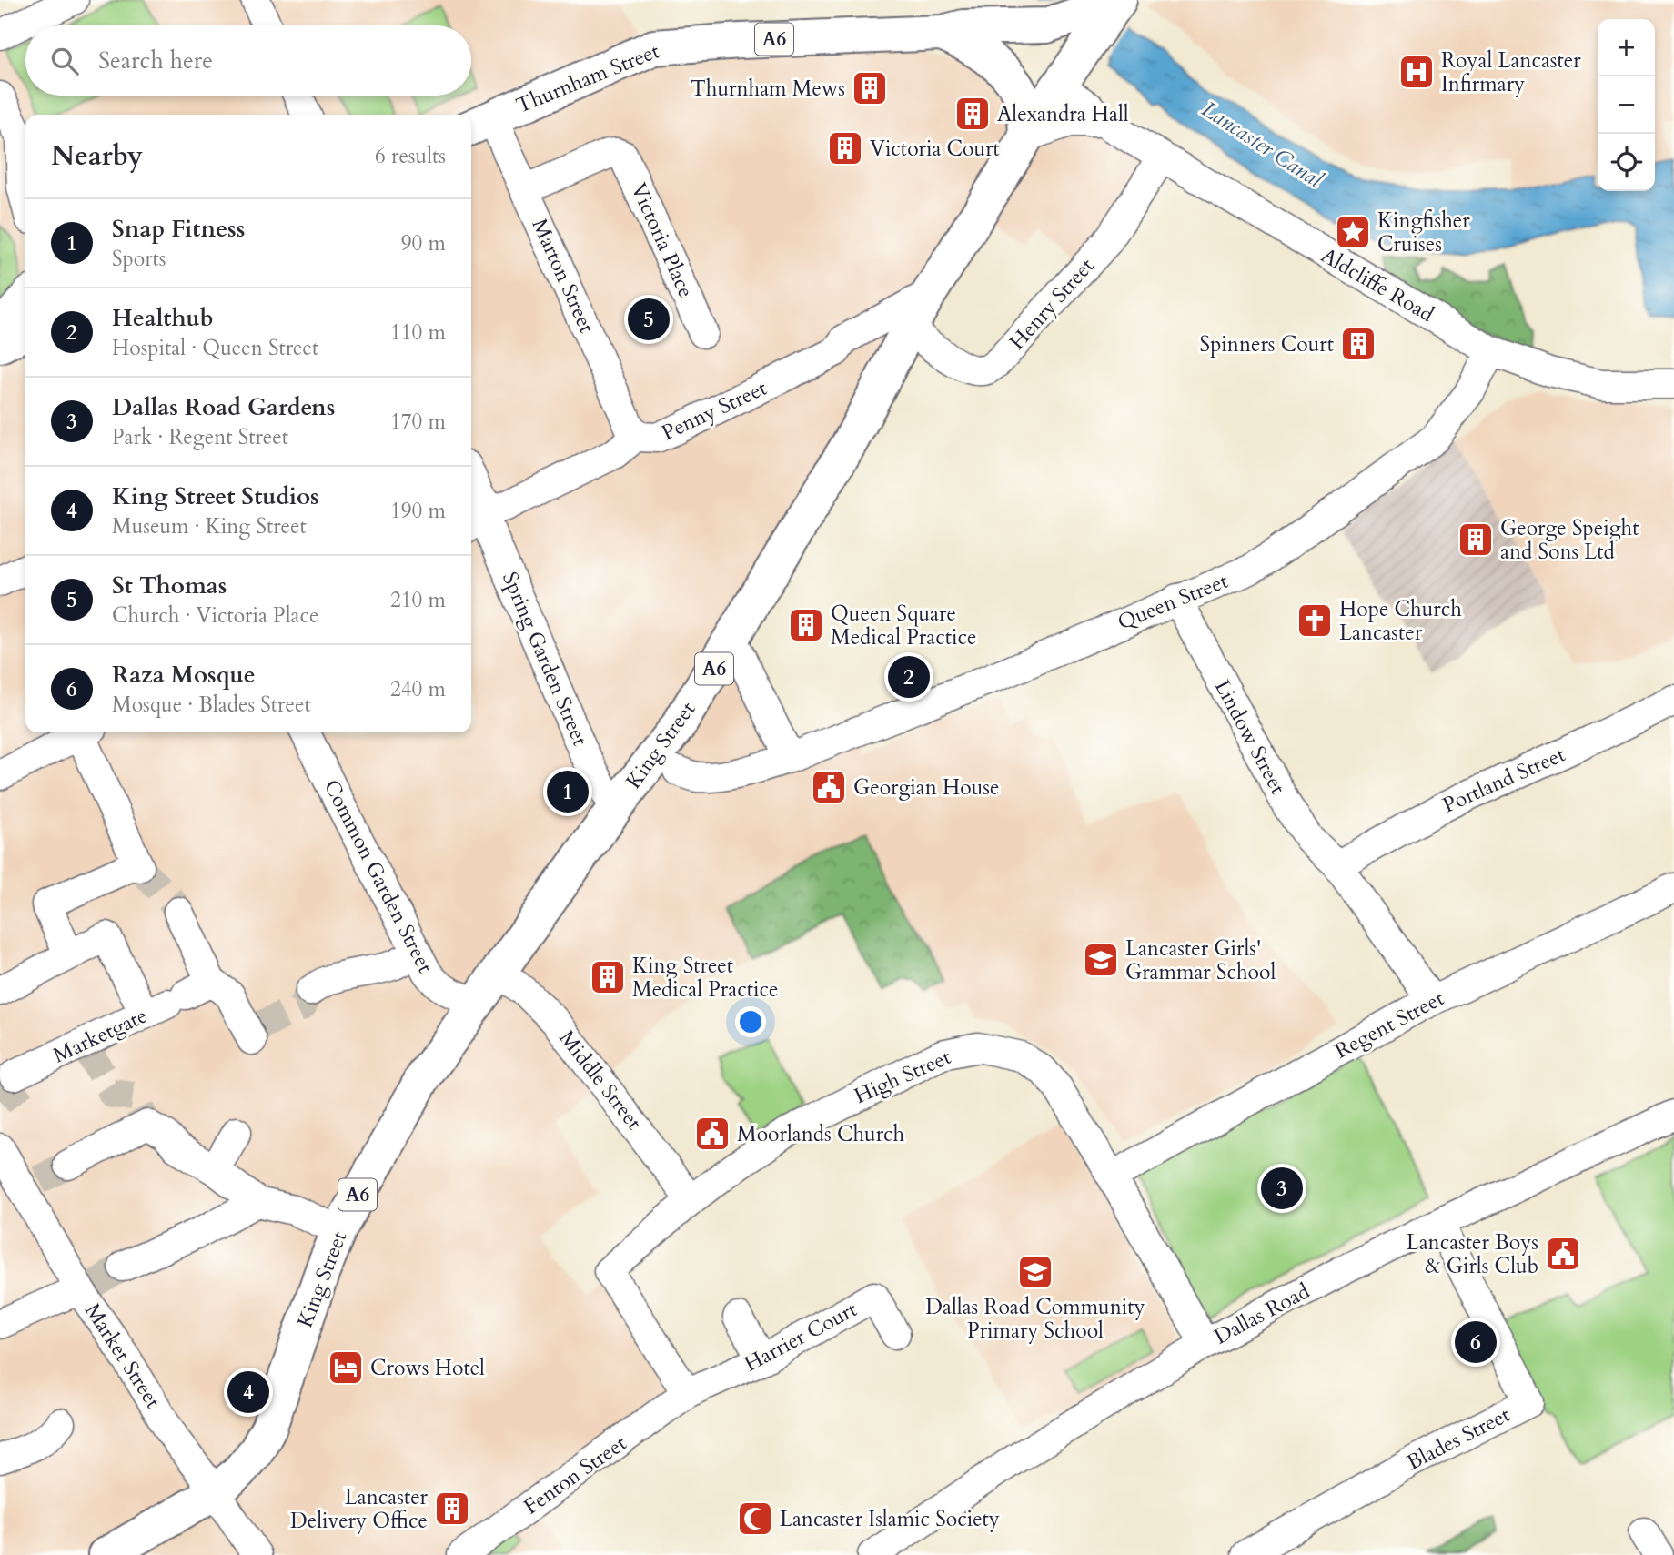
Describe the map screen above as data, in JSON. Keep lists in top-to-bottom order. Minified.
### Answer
{"streets":{"main road":["A6","Thurnham Street","Penny Street","King Street"],"street":["Victoria Place","Marton Street","Aldcliffe Road","Henry Street","Queen Street","Spring Garden Street","Lindow Street","Portland Street","Common Garden Street","Regent Street","Marketgate","High Street","Middle Street","Dallas Road","Harrier Court","Market Street","Blades Street","Fenton Street"]},"crossings":[["A6","King Street"],["A6","Common Garden Street"],["A6","Middle Street"],["A6","Market Street"],["Thurnham Street","Marton Street"],["Thurnham Street","Aldcliffe Road"],["Thurnham Street","Penny Street"],["Victoria Place","Marton Street"],["Marton Street","Penny Street"],["Aldcliffe Road","Henry Street"],["Aldcliffe Road","Penny Street"],["Aldcliffe Road","Queen Street"],["Henry Street","Penny Street"],["Henry Street","King Street"],["Penny Street","Spring Garden Street"],["Penny Street","King Street"],["Queen Street","Lindow Street"],["Spring Garden Street","King Street"],["Lindow Street","Portland Street"],["Lindow Street","Regent Street"],["King Street","Common Garden Street"],["King Street","Middle Street"],["King Street","Market Street"],["Regent Street","High Street"],["High Street","Middle Street"],["High Street","Dallas Road"],["High Street","Harrier Court"],["High Street","Fenton Street"],["Dallas Road","Blades Street"],["Harrier Court","Fenton Street"]],"water":["Lancaster Canal"],"places":{"hospital":["Royal Lancaster Infirmary"],"building":["Thurnham Mews","Alexandra Hall","Victoria Court","Spinners Court","George Speight and Sons Ltd","Queen Square Medical Practice","King Street Medical Practice","Lancaster Delivery Office"],"place":["Kingfisher Cruises"],"church":["Hope Church Lancaster"],"public building":["Georgian House","Moorlands Church","Lancaster Boys & Girls Club"],"school or university":["Lancaster Girls' Grammar School","Dallas Road Community Primary School"],"hotel":["Crows Hotel"],"mosque":["Lancaster Islamic Society"]},"page":{"map_buttons":["+","−"],"search":"Search here","heading":["Nearby","6 results"],"list":[{"mark":"1","name":"Snap Fitness","note":"Sports","value":"90 m"},{"mark":"2","name":"Healthub","note":"Hospital · Queen Street","value":"110 m"},{"mark":"3","name":"Dallas Road Gardens","note":"Park · Regent Street","value":"170 m"},{"mark":"4","name":"King Street Studios","note":"Museum · King Street","value":"190 m"},{"mark":"5","name":"St Thomas","note":"Church · Victoria Place","value":"210 m"},{"mark":"6","name":"Raza Mosque","note":"Mosque · Blades Street","value":"240 m"}],"pins":["5","2","1","3","6","4"]}}
